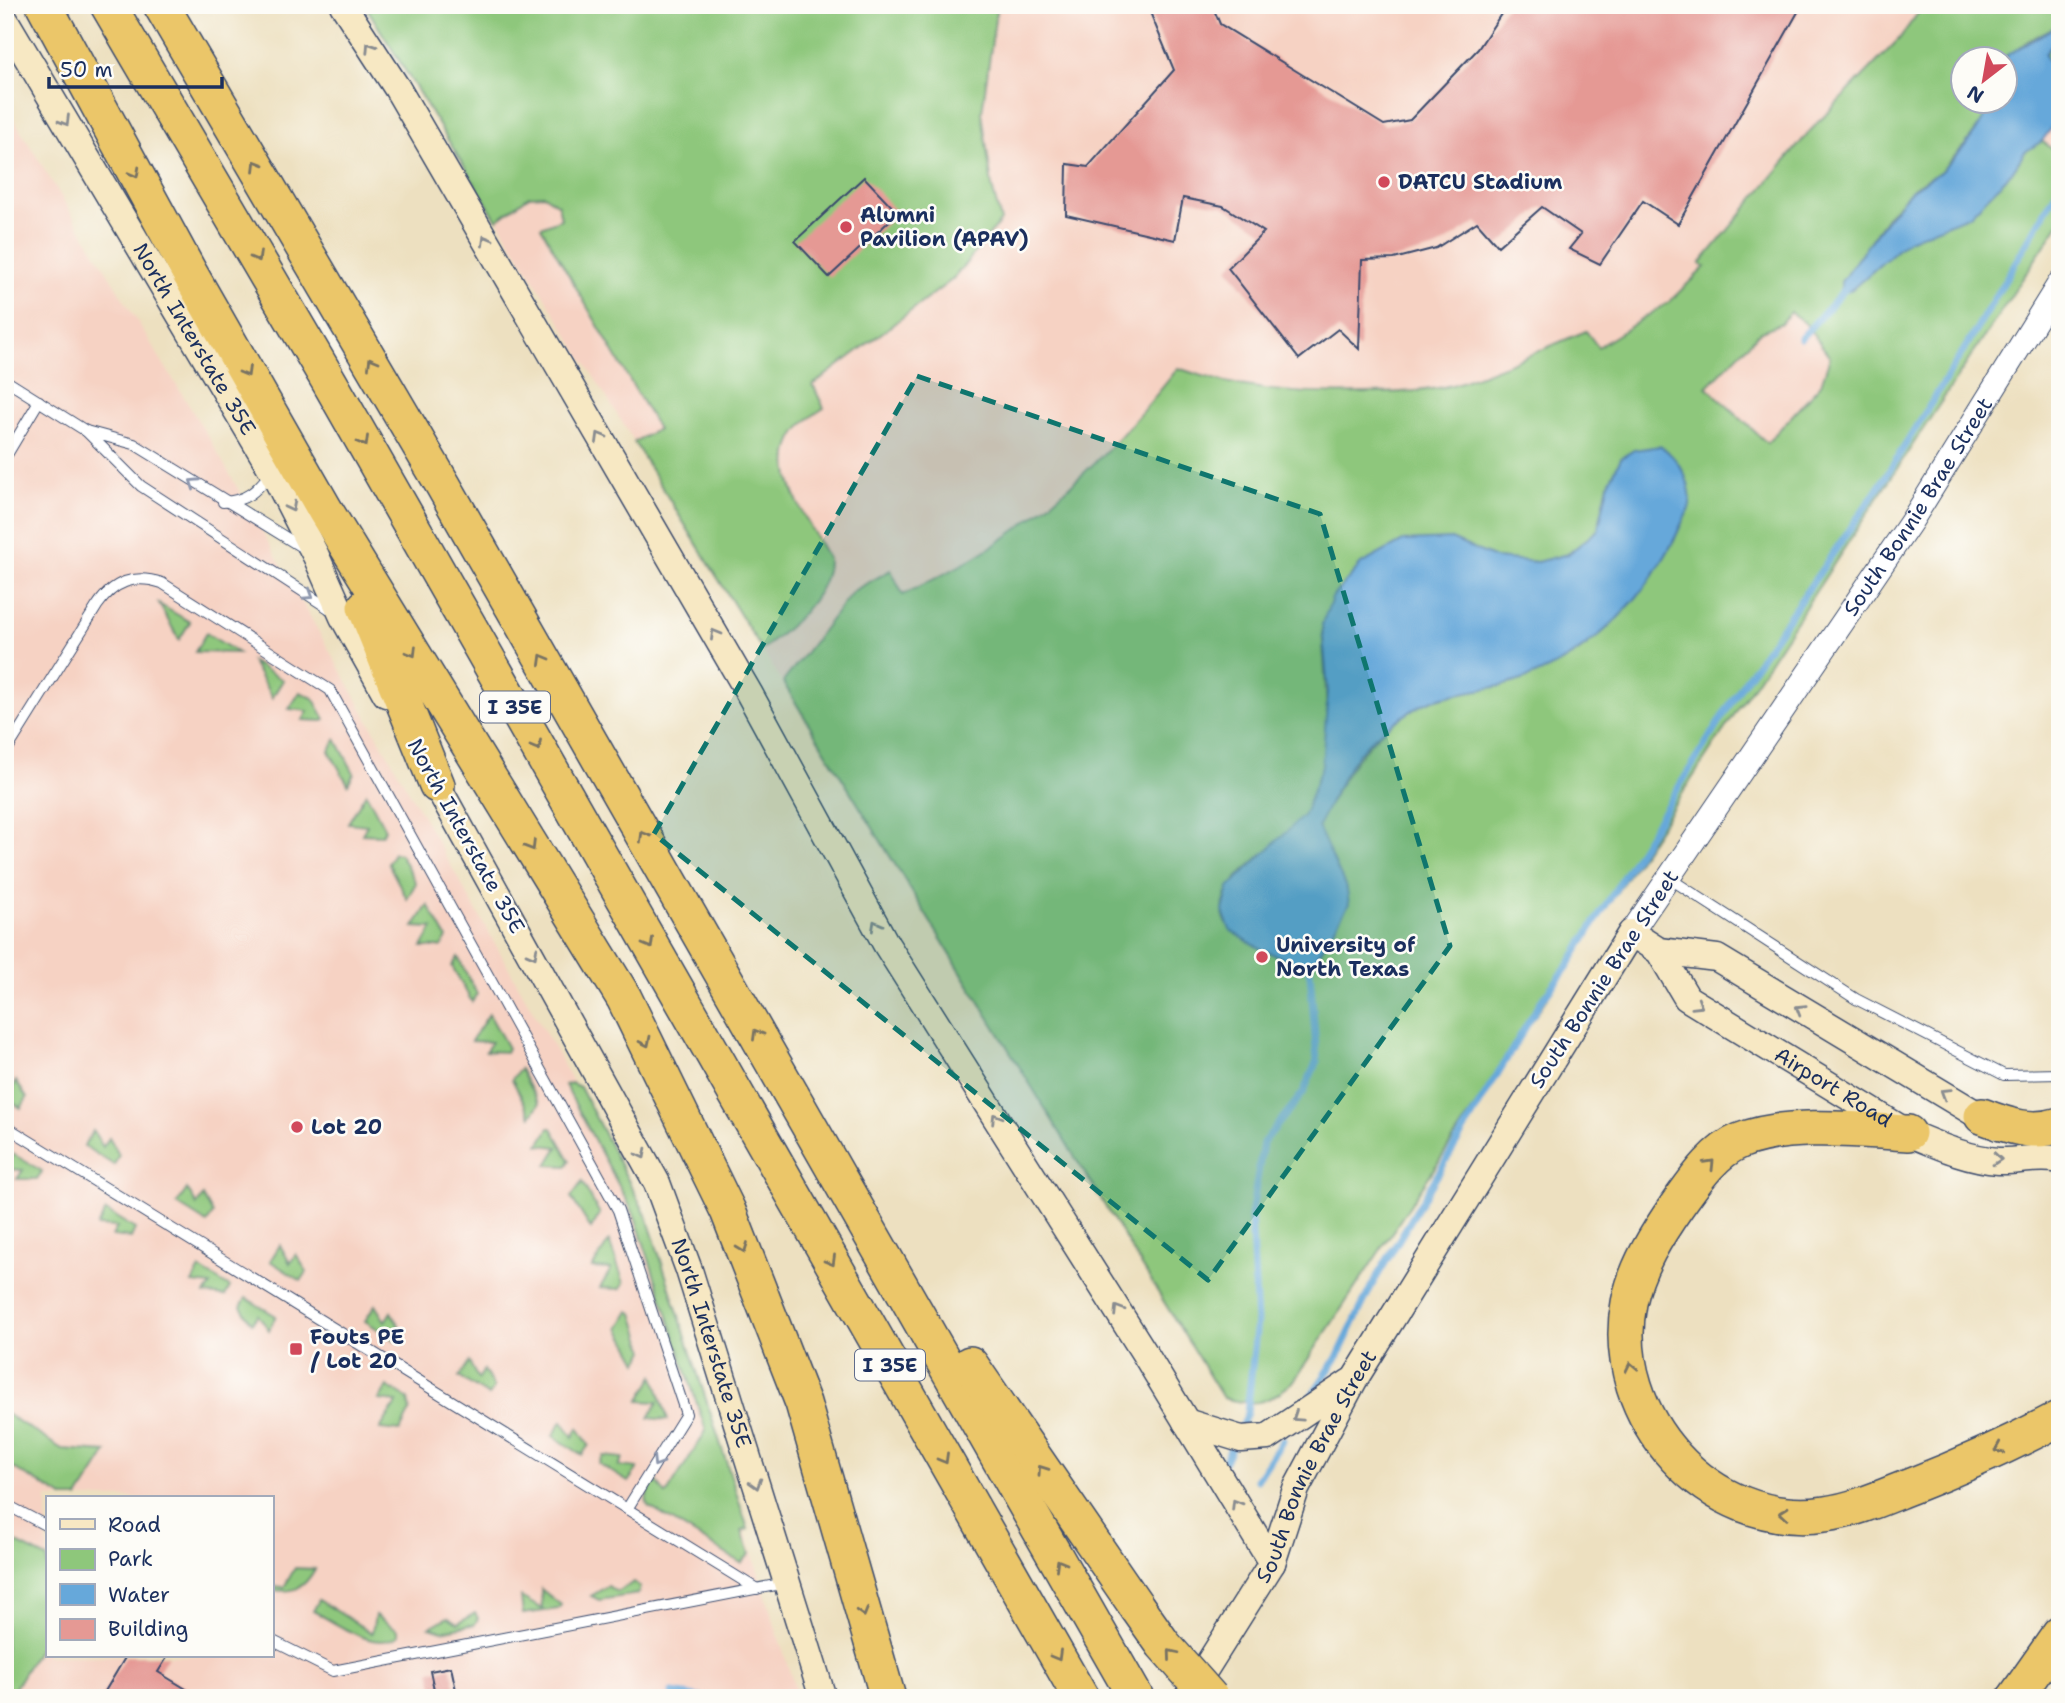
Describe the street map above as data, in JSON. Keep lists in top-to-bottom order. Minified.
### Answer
{"streets":{"highway":["I 35E"],"main road":["North Interstate 35E","South Bonnie Brae Street","Airport Road"]},"crossings":[["South Bonnie Brae Street","Airport Road"]],"one_way":["North Interstate 35E"],"places":{"other":["DATCU Stadium","Alumni Pavilion (APAV)","University of North Texas","Lot 20"],"transit":["Fouts PE / Lot 20"]},"legend":["Road","Park","Water","Building"],"scale_bar":"50 m","north":"bottom left"}
